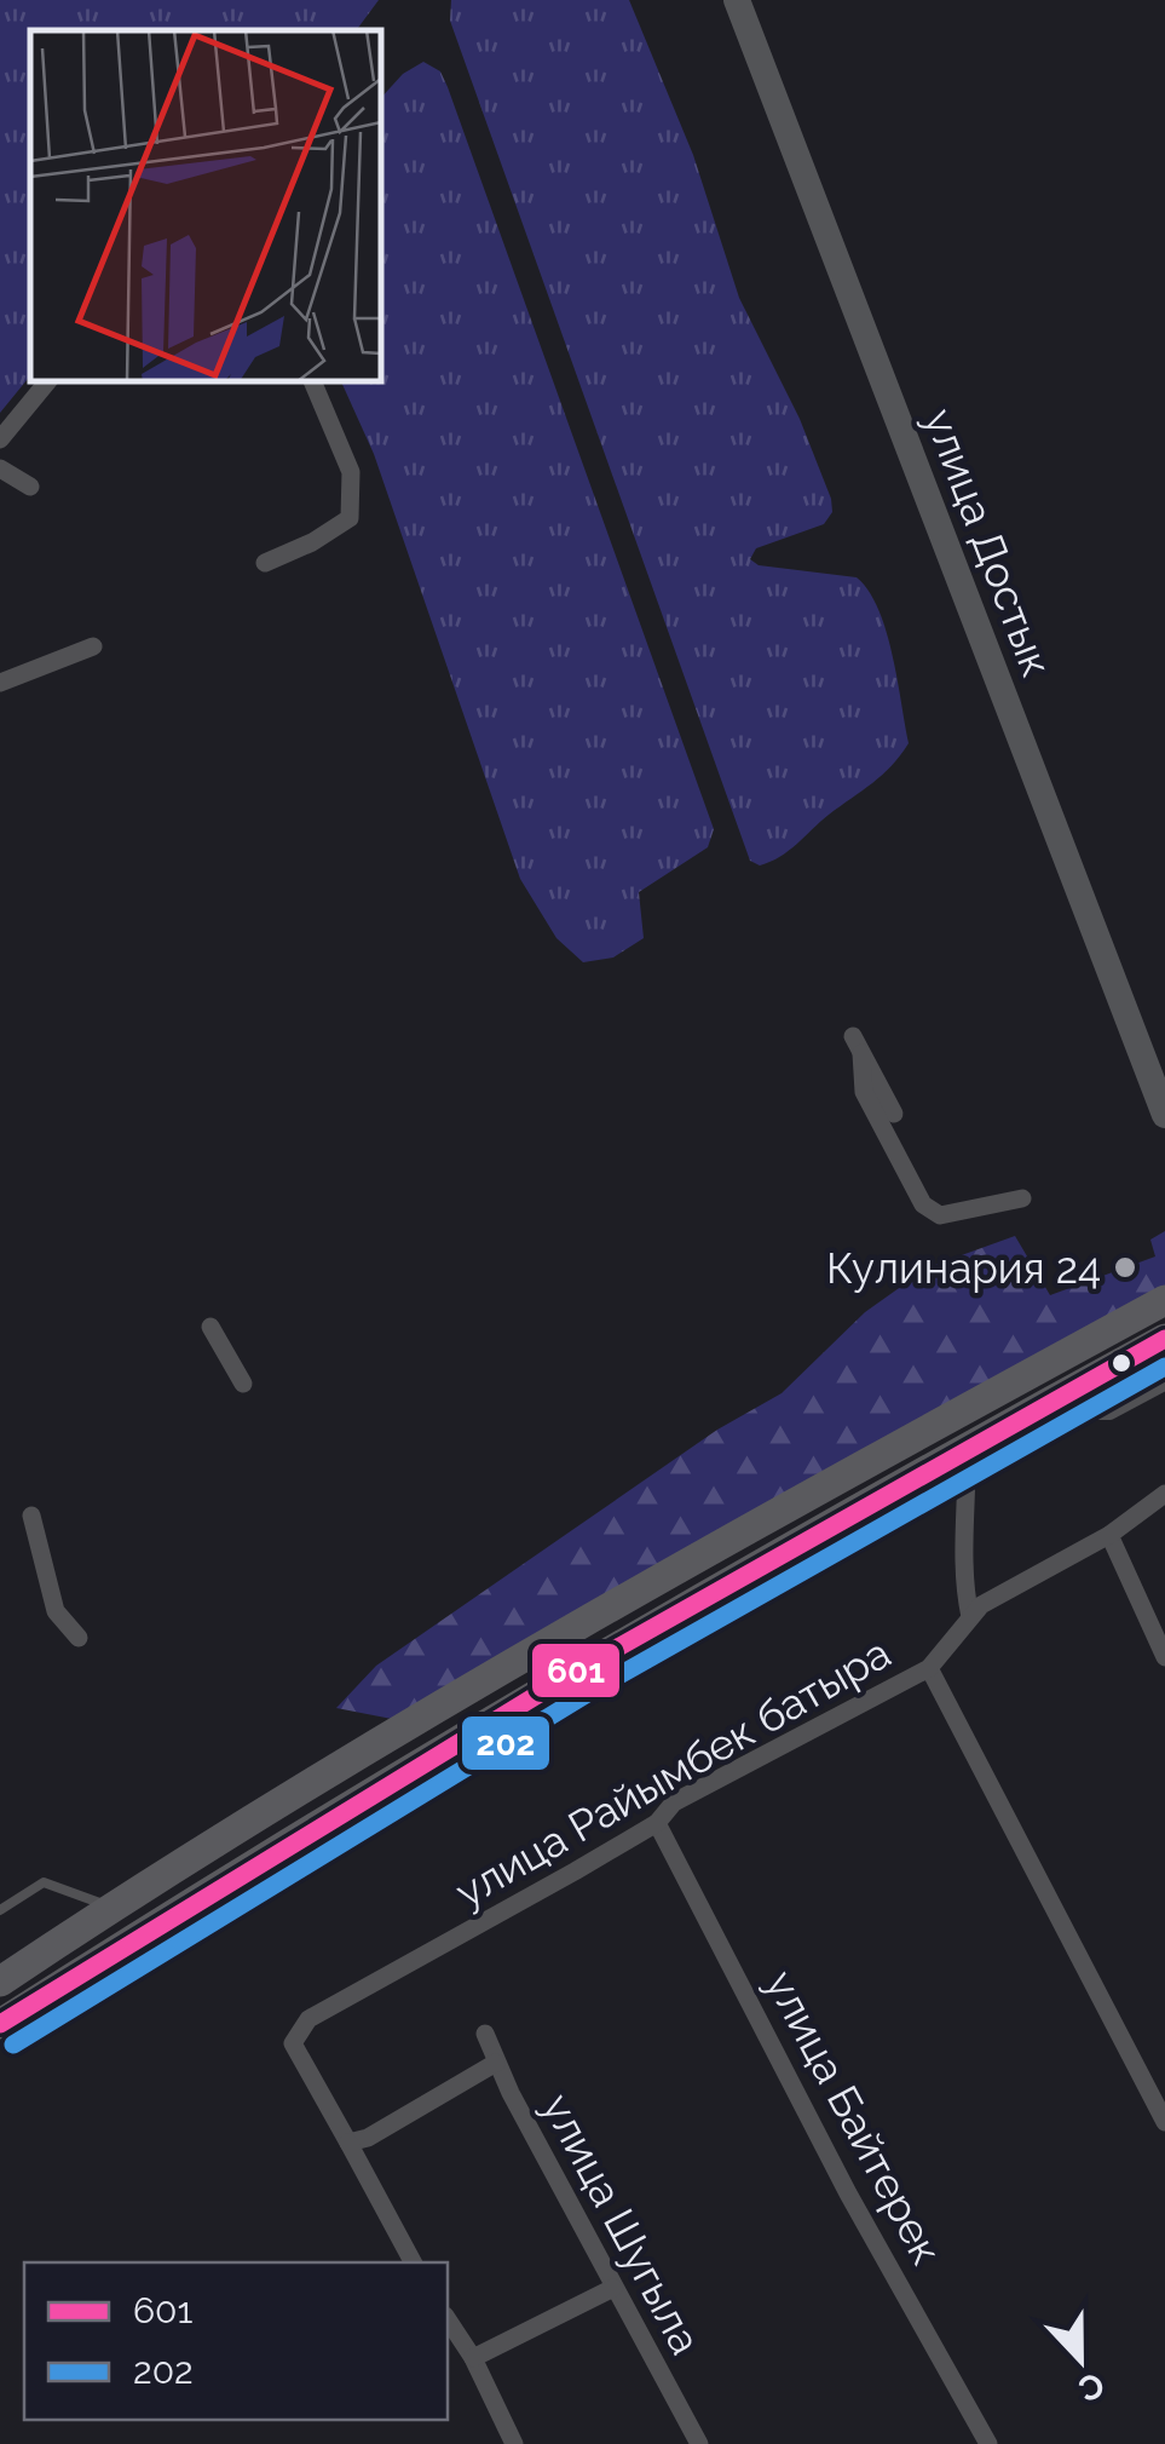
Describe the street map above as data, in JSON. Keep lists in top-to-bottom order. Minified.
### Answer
{"streets":{"main road":["улица Достык"],"street":["улица Райымбек батыра","улица Байтерек","улица Шугыла"]},"crossings":[["улица Райымбек батыра","улица Байтерек"]],"places":["Кулинария 24"],"lines":["transit line 601","transit line 202"],"legend":["601","202"],"north":"bottom"}
